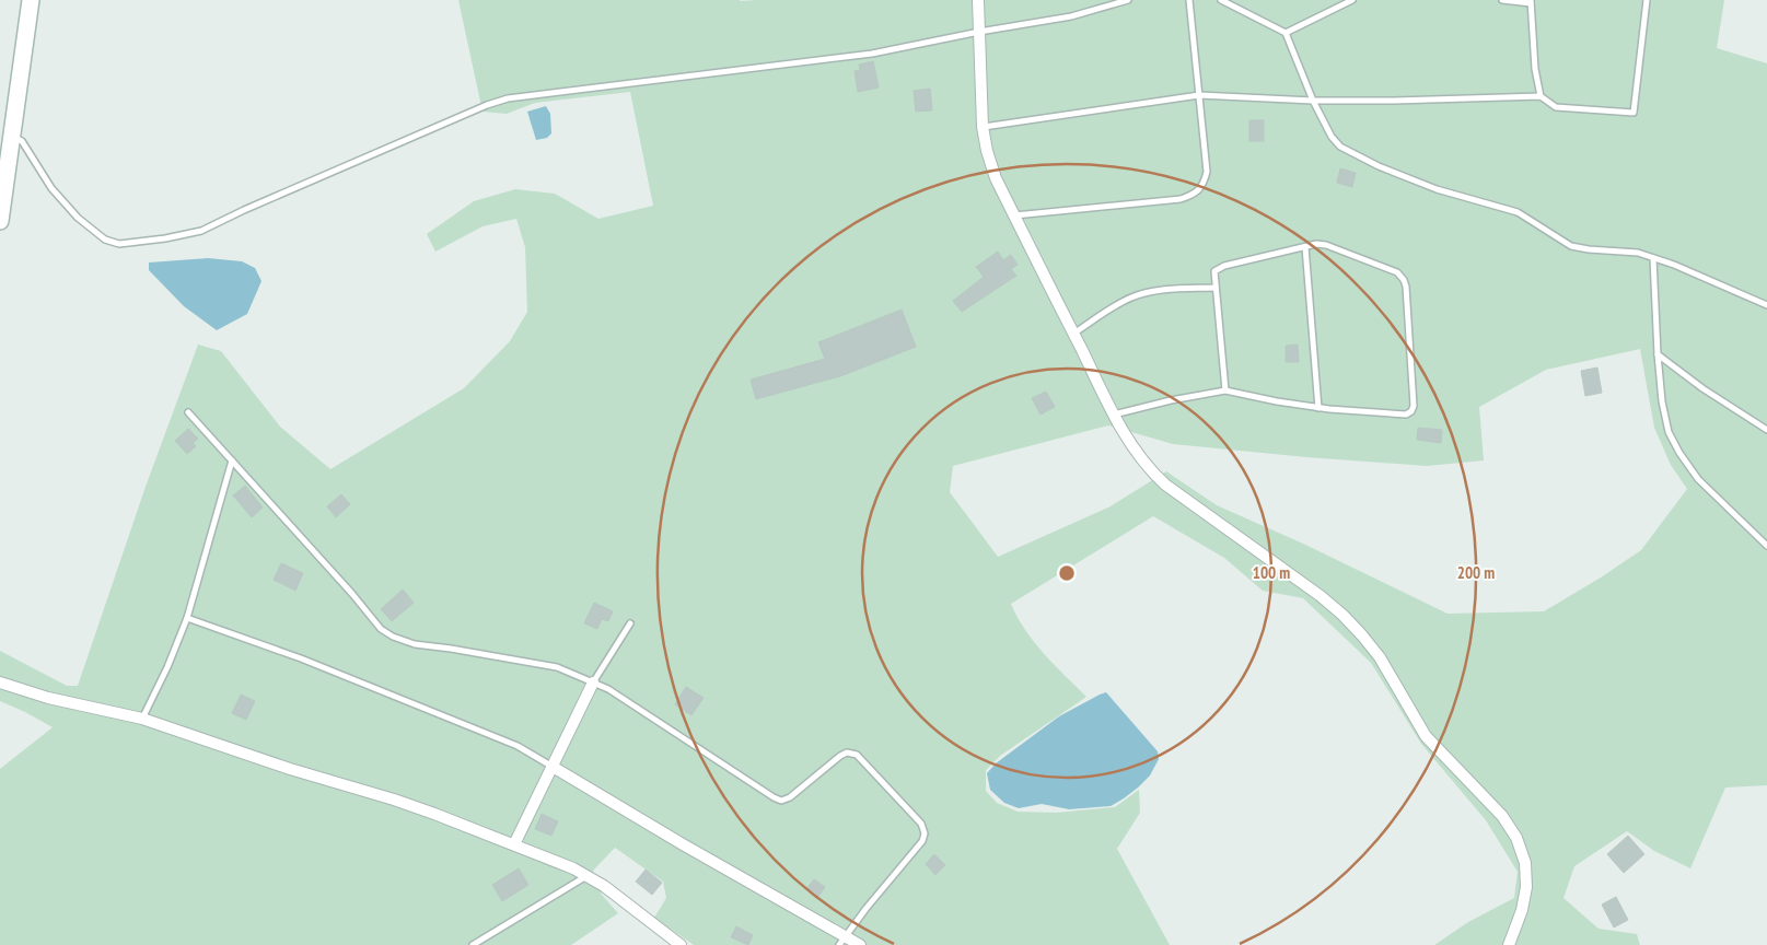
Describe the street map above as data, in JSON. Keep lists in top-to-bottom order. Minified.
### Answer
{"rings":["100 m","200 m"]}
